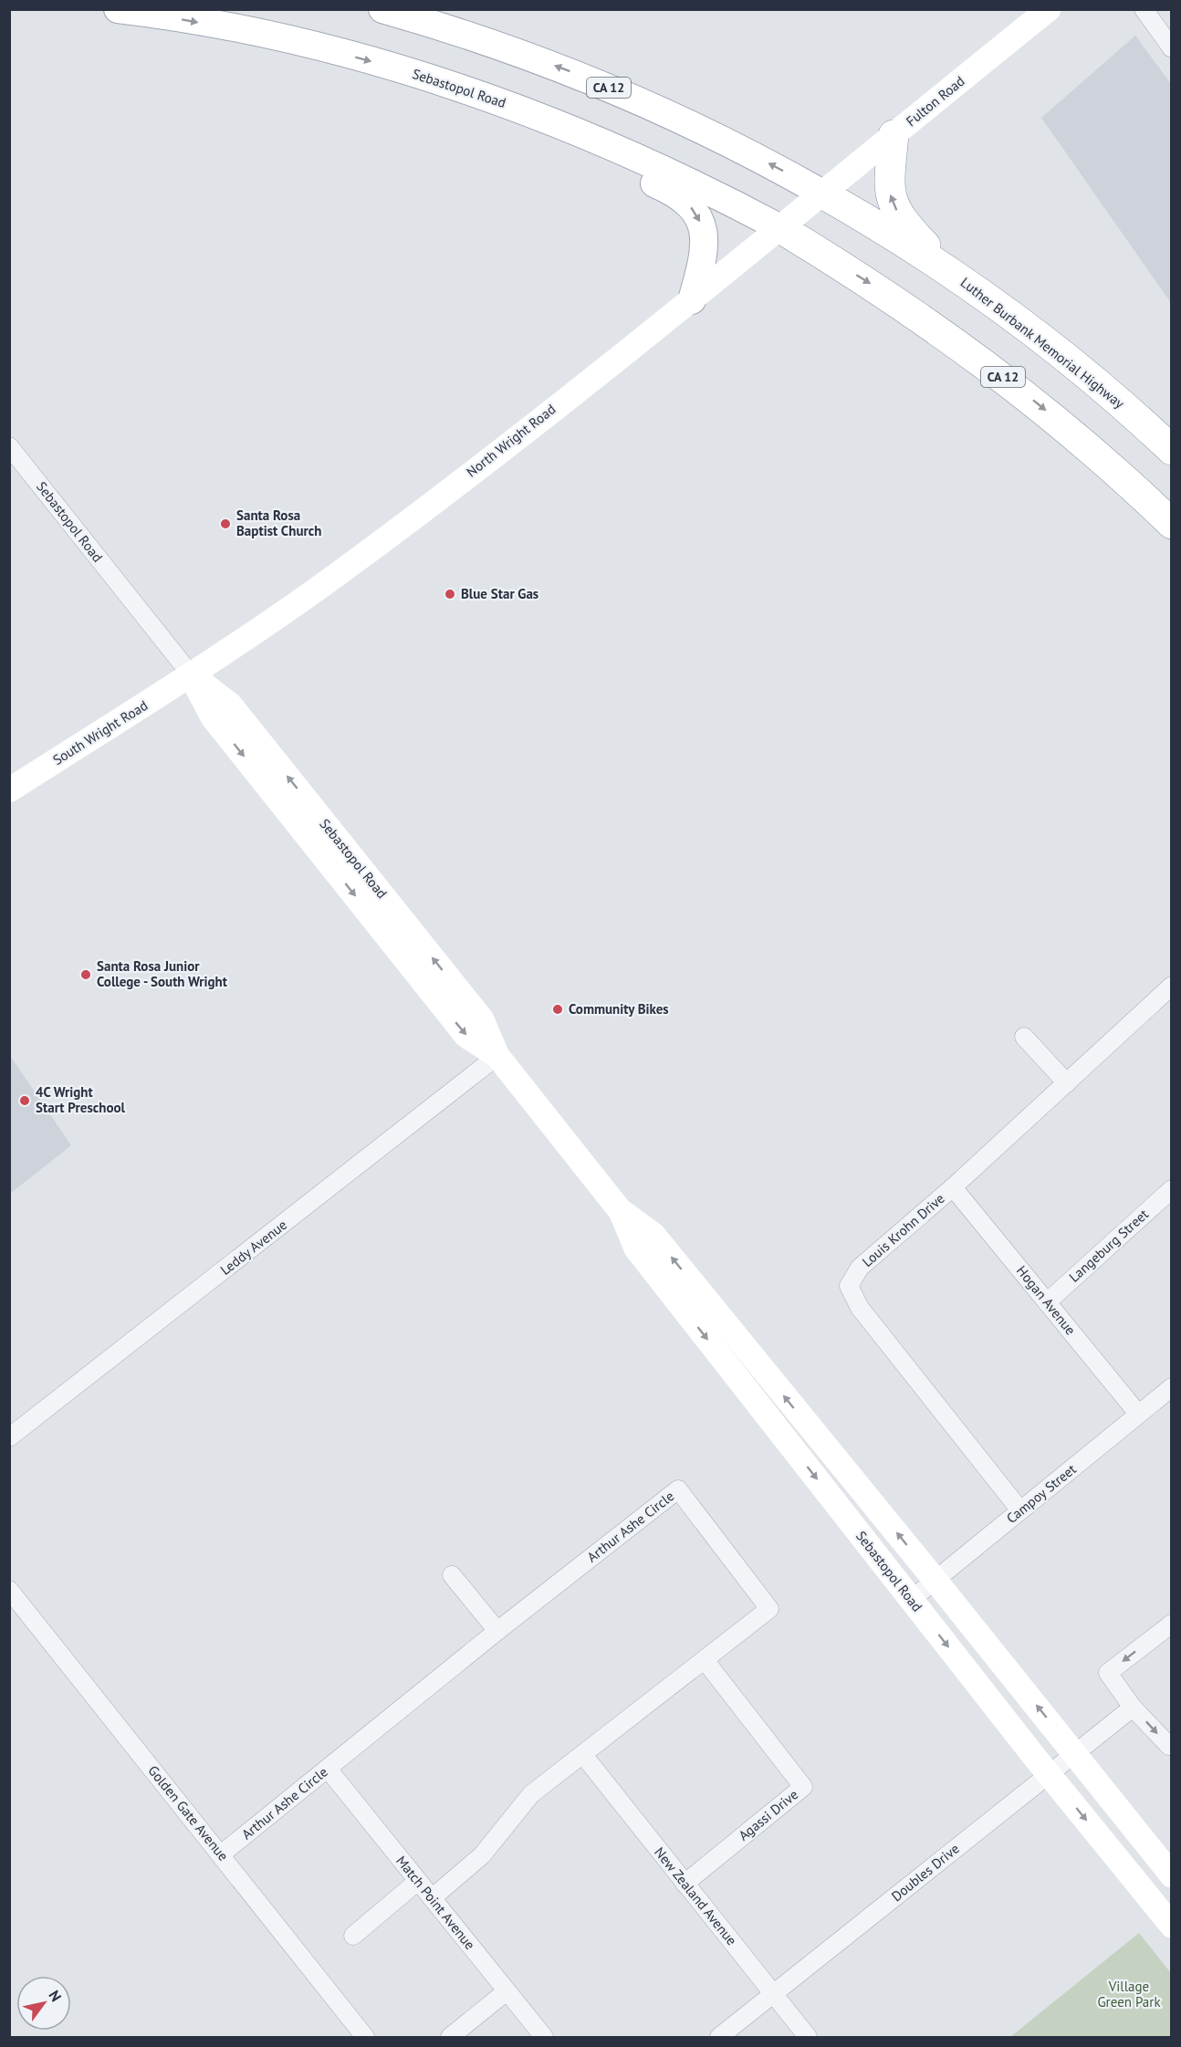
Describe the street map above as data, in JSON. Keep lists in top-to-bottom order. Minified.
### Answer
{"streets":{"highway":["CA 12","Luther Burbank Memorial Highway"],"main road":["Sebastopol Road","Fulton Road","North Wright Road","South Wright Road"],"street":["Louis Krohn Drive","Langeburg Street","Leddy Avenue","Hogan Avenue","Campoy Street","Arthur Ashe Circle","Golden Gate Avenue","Agassi Drive","Doubles Drive","New Zealand Avenue","Match Point Avenue"]},"crossings":[["CA 12","Sebastopol Road"],["CA 12","Fulton Road"],["CA 12","Luther Burbank Memorial Highway"],["CA 12","North Wright Road"],["Sebastopol Road","North Wright Road"],["Sebastopol Road","South Wright Road"],["Sebastopol Road","Leddy Avenue"],["Sebastopol Road","Campoy Street"],["Sebastopol Road","Doubles Drive"],["Fulton Road","Luther Burbank Memorial Highway"],["Fulton Road","North Wright Road"],["Luther Burbank Memorial Highway","North Wright Road"],["North Wright Road","South Wright Road"],["Louis Krohn Drive","Hogan Avenue"],["Louis Krohn Drive","Campoy Street"],["Langeburg Street","Hogan Avenue"],["Hogan Avenue","Campoy Street"],["Arthur Ashe Circle","Golden Gate Avenue"],["Arthur Ashe Circle","Agassi Drive"],["Arthur Ashe Circle","New Zealand Avenue"],["Arthur Ashe Circle","Match Point Avenue"],["Agassi Drive","New Zealand Avenue"],["Doubles Drive","New Zealand Avenue"]],"parks":["Village Green Park"],"places":["Santa Rosa Baptist Church","Blue Star Gas","Santa Rosa Junior College - South Wright","Community Bikes","4C Wright Start Preschool"],"north":"top right"}
